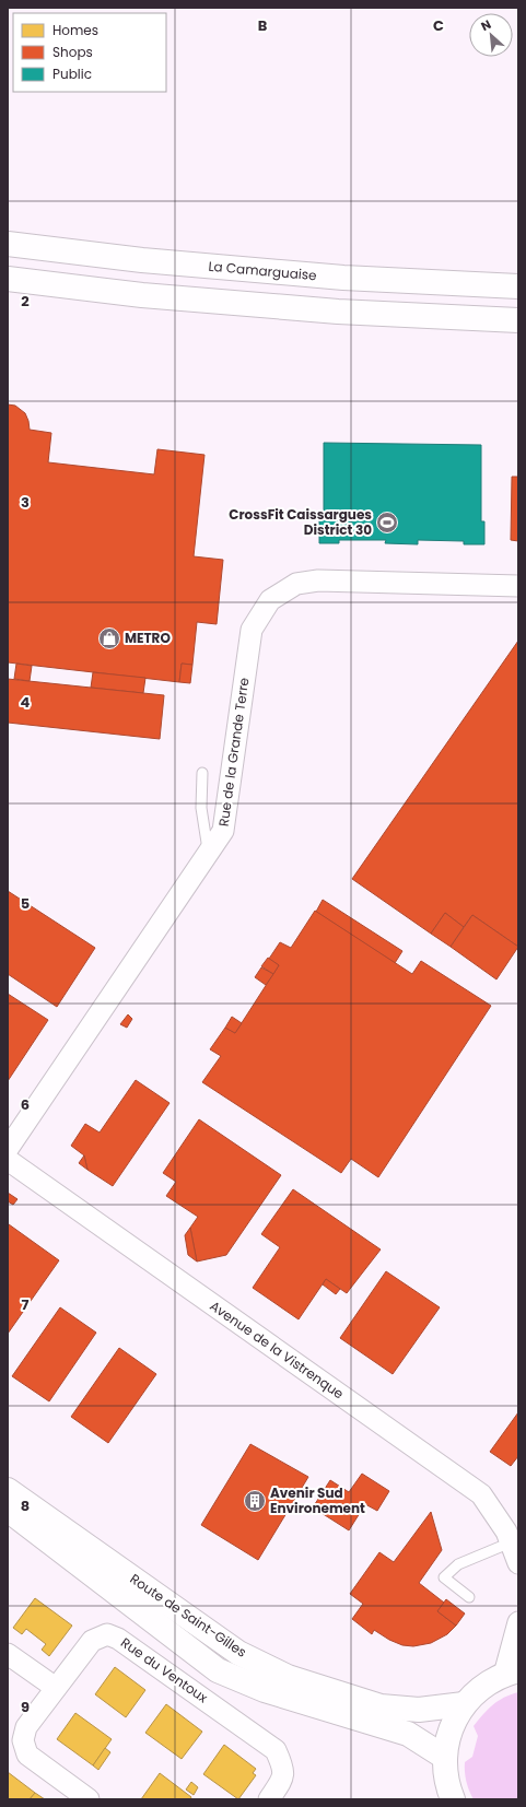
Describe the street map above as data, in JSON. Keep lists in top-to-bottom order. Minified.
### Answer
{"streets":{"main road":["La Camarguaise","Route de Saint-Gilles"],"street":["Rue de la Grande Terre","Avenue de la Vistrenque","Rue du Ventoux"]},"places":{"sports":["CrossFit Caissargues District 30"],"shop":["METRO"],"building":["Avenir Sud Environement"]},"legend":["Homes","Shops","Public"],"north":"top left","grid":{"columns":["B","C"],"rows":["2","3","4","5","6","7","8","9"]}}
